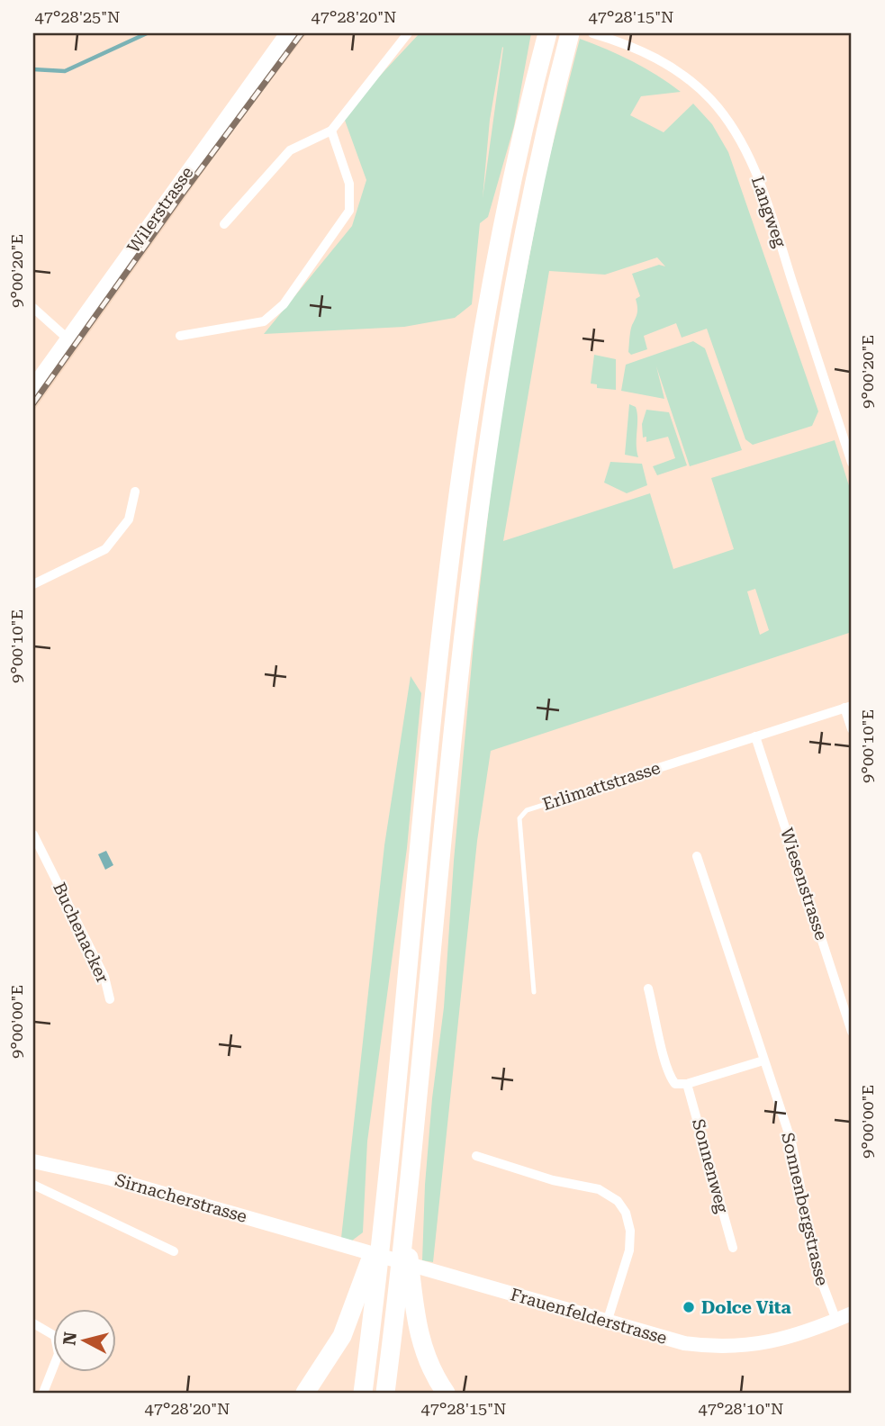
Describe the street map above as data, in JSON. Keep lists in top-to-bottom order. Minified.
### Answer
{"streets":{"main road":["Wilerstrasse"],"street":["Langweg","Erlimattstrasse","Wiesenstrasse","Buchenacker","Sonnenweg","Sirnacherstrasse","Sonnenbergstrasse","Frauenfelderstrasse"]},"crossings":[["Erlimattstrasse","Wiesenstrasse"],["Sirnacherstrasse","Frauenfelderstrasse"],["Sonnenbergstrasse","Frauenfelderstrasse"]],"places":["Dolce Vita"],"north":"left","coordinates":["47°28'25\"N","47°28'20\"N","47°28'15\"N","9°00'20\"E","9°00'10\"E","9°00'00\"E","47°28'10\"N"]}
